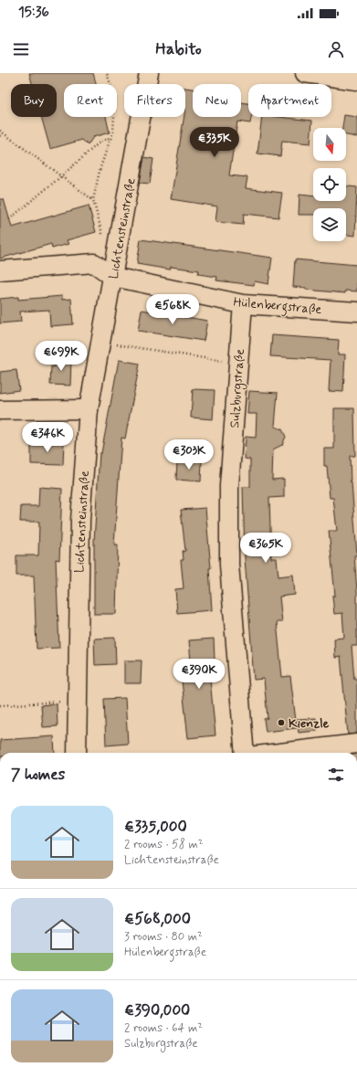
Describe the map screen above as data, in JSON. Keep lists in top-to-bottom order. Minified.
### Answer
{"streets":{"street":["Lichtensteinstraße","Hülenbergstraße","Sulzburgstraße"]},"crossings":[["Lichtensteinstraße","Hülenbergstraße"],["Hülenbergstraße","Sulzburgstraße"]],"places":["Kienzle"],"north":"bottom","page":{"status":"15:36","header":"Habito","chip":["Buy","Rent","Filters","New","Apartment"],"price":["€335K","€568K","€699K","€346K","€303K","€365K","€390K"],"heading":"7 homes","list":[{"name":"€335,000","note":"2 rooms · 58 m² · Lichtensteinstraße"},{"name":"€568,000","note":"3 rooms · 80 m² · Hülenbergstraße"},{"name":"€390,000","note":"2 rooms · 64 m² · Sulzburgstraße"}]}}
